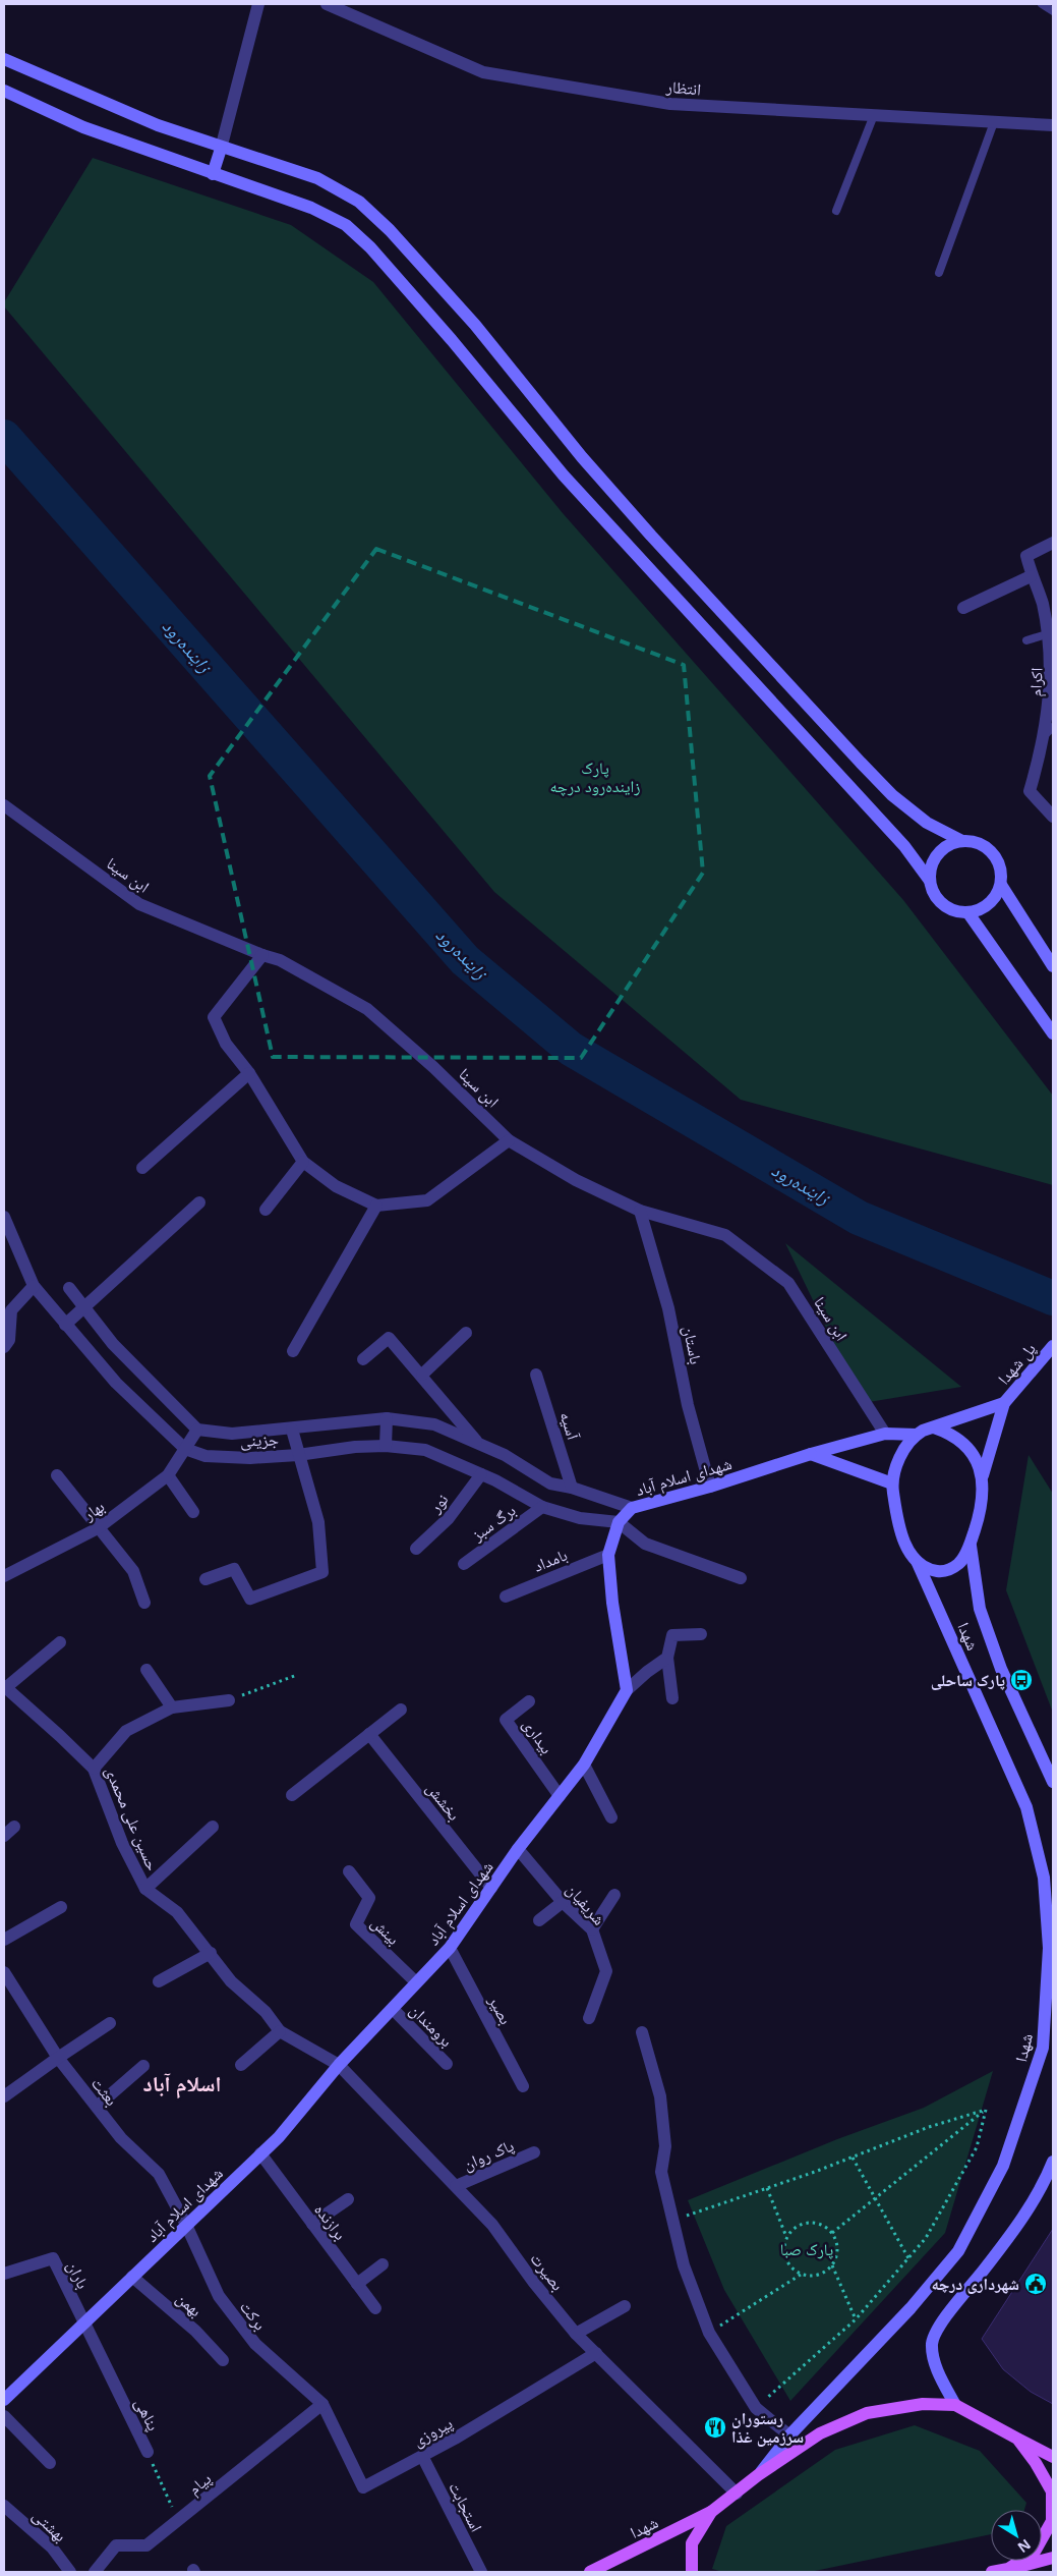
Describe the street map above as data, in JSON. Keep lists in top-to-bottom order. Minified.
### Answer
{"streets":{"main road":["شهدا"],"street":["انتظار","اکرام","ابن سینا","باستان","پل شهدا","آسیه","جزینی","شهدای اسلام آباد","نور","بهار","برگ سبز","بامداد","بیداری","بخشش","حسین علی محمدی","شریفیان","بینش","بصیر","برومندان","بعثت","پاک روان","برازنده","بصیرت","باران","بهمن","برکت","پناهی","پیروزی","پیام","استجابت","بهشتی"]},"crossings":[["ابن سینا","باستان"],["ابن سینا","شهدای اسلام آباد"],["باستان","شهدای اسلام آباد"],["جزینی","شهدای اسلام آباد"],["جزینی","نور"],["جزینی","بهار"],["جزینی","برگ سبز"],["شهدای اسلام آباد","بامداد"],["شهدای اسلام آباد","شهدا"],["شهدای اسلام آباد","بیداری"],["شهدای اسلام آباد","بخشش"],["شهدای اسلام آباد","حسین علی محمدی"],["شهدای اسلام آباد","شریفیان"],["شهدای اسلام آباد","بینش"],["شهدای اسلام آباد","بصیر"],["شهدای اسلام آباد","برومندان"],["شهدای اسلام آباد","بعثت"],["شهدای اسلام آباد","برازنده"],["شهدای اسلام آباد","بصیرت"],["شهدای اسلام آباد","باران"],["شهدای اسلام آباد","بهمن"],["شهدای اسلام آباد","برکت"],["شهدای اسلام آباد","پناهی"],["حسین علی محمدی","بصیرت"],["بعثت","برکت"],["پاک روان","بصیرت"],["بصیرت","پیروزی"],["باران","پناهی"],["برکت","پیروزی"],["برکت","پیام"],["پناهی","پیام"],["پیروزی","پیام"],["پیروزی","استجابت"]],"districts":["اسلام آباد"],"water":["زاینده‌رود"],"parks":["پارک زاینده‌رود درچه","پارک صبا"],"places":{"bus stop":["پارک ساحلی"],"public building":["شهرداری درچه"],"restaurant":["رستوران سرزمین غذا"]},"north":"bottom right"}
